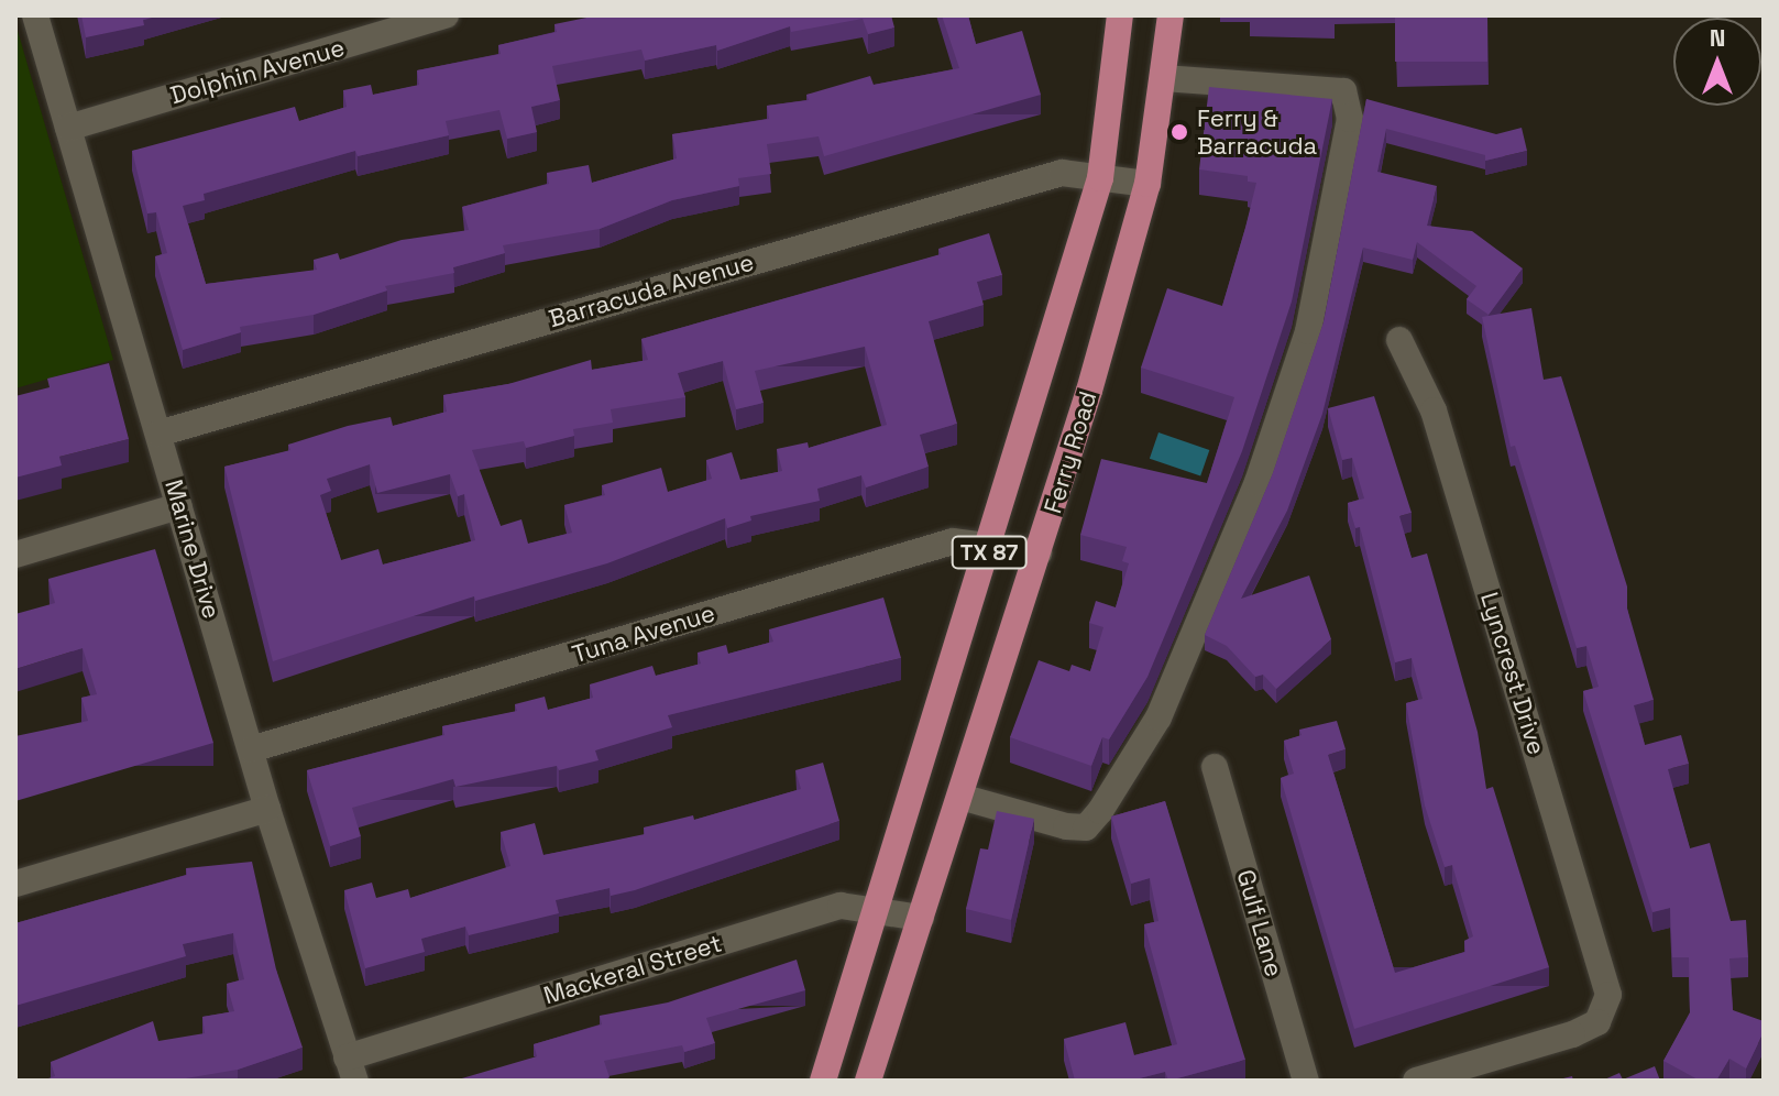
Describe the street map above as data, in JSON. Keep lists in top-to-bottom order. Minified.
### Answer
{"streets":{"main road":["Ferry Road","TX 87"],"street":["Dolphin Avenue","Barracuda Avenue","Marine Drive","Tuna Avenue","Lyncrest Drive","Gulf Lane","Mackeral Street"]},"crossings":[["Dolphin Avenue","Marine Drive"],["Barracuda Avenue","Ferry Road"],["Barracuda Avenue","Marine Drive"],["Ferry Road","Tuna Avenue"],["Ferry Road","Mackeral Street"],["Marine Drive","Tuna Avenue"],["Marine Drive","Mackeral Street"]],"places":["Ferry & Barracuda"],"north":"top"}
